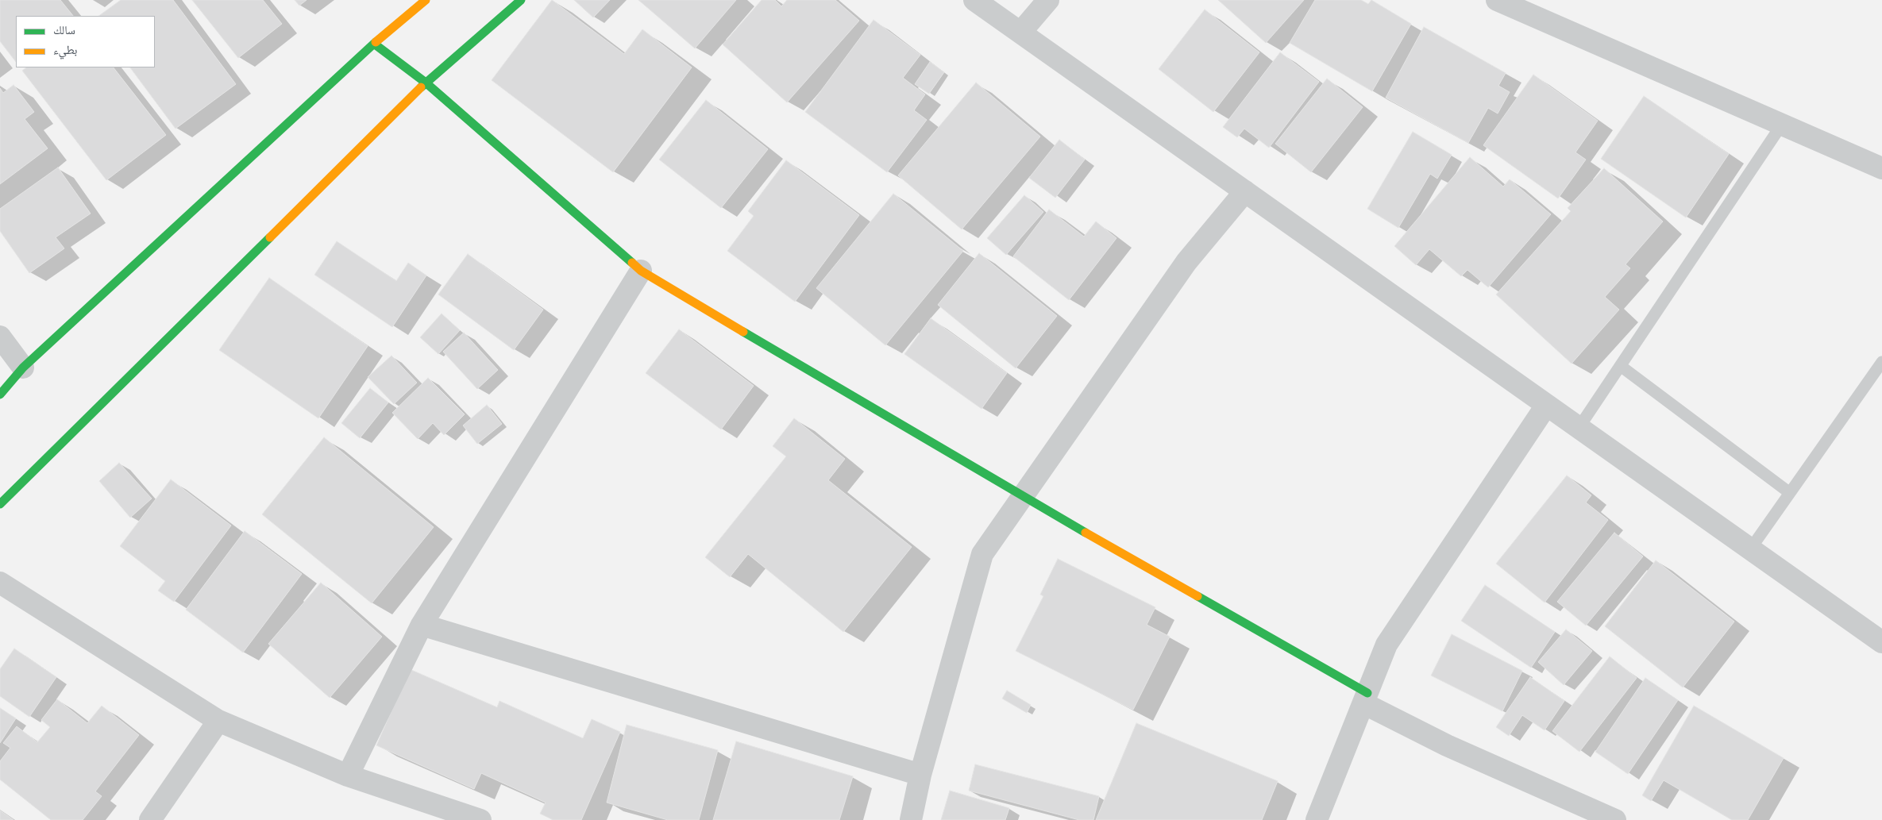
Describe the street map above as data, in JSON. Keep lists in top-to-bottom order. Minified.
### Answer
{"legend":["سالك","بطيء"]}
